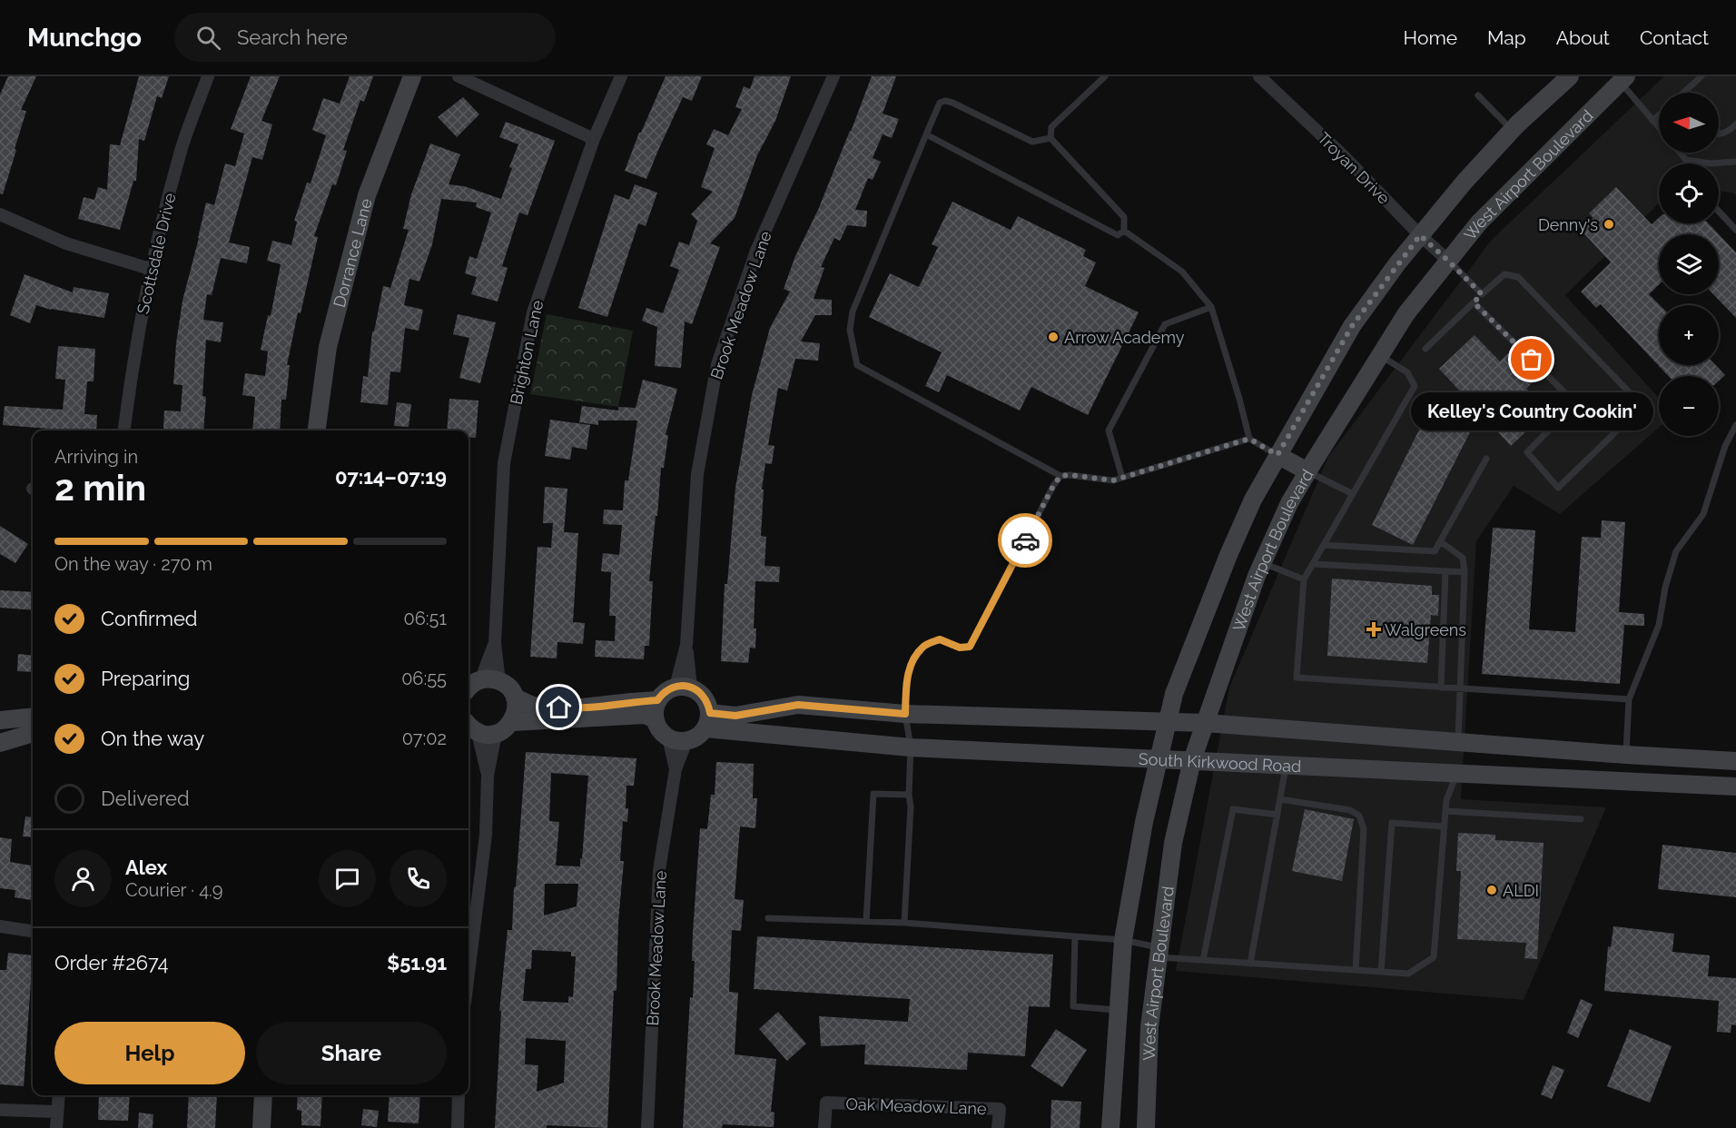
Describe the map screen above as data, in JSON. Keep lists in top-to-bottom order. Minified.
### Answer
{"streets":{"main road":["West Airport Boulevard","Dorrance Lane","South Kirkwood Road"],"street":["Troyan Drive","Scottsdale Drive","Brook Meadow Lane","Brighton Lane","Oak Meadow Lane"]},"crossings":[["Troyan Drive","West Airport Boulevard"],["West Airport Boulevard","South Kirkwood Road"],["Brook Meadow Lane","South Kirkwood Road"]],"places":{"other":["Denny's","Arrow Academy","Kelley's Country Cookin'","ALDI"],"health":["Walgreens"]},"north":"left","page":{"header":"Munchgo","search":"Search here","nav":["Home","Map","About","Contact"],"map_buttons":["+","−"],"bubble":"Kelley's Country Cookin'","heading":["2 min","Arriving in","07:14–07:19"],"panel":["Alex","Courier · 4.9","Order #2674","$51.91"],"bar":"On the way · 270 m","list":[["Confirmed","06:51"],["Preparing","06:55"],["On the way","07:02"],"Delivered"],"buttons":["Help","Share"]}}
